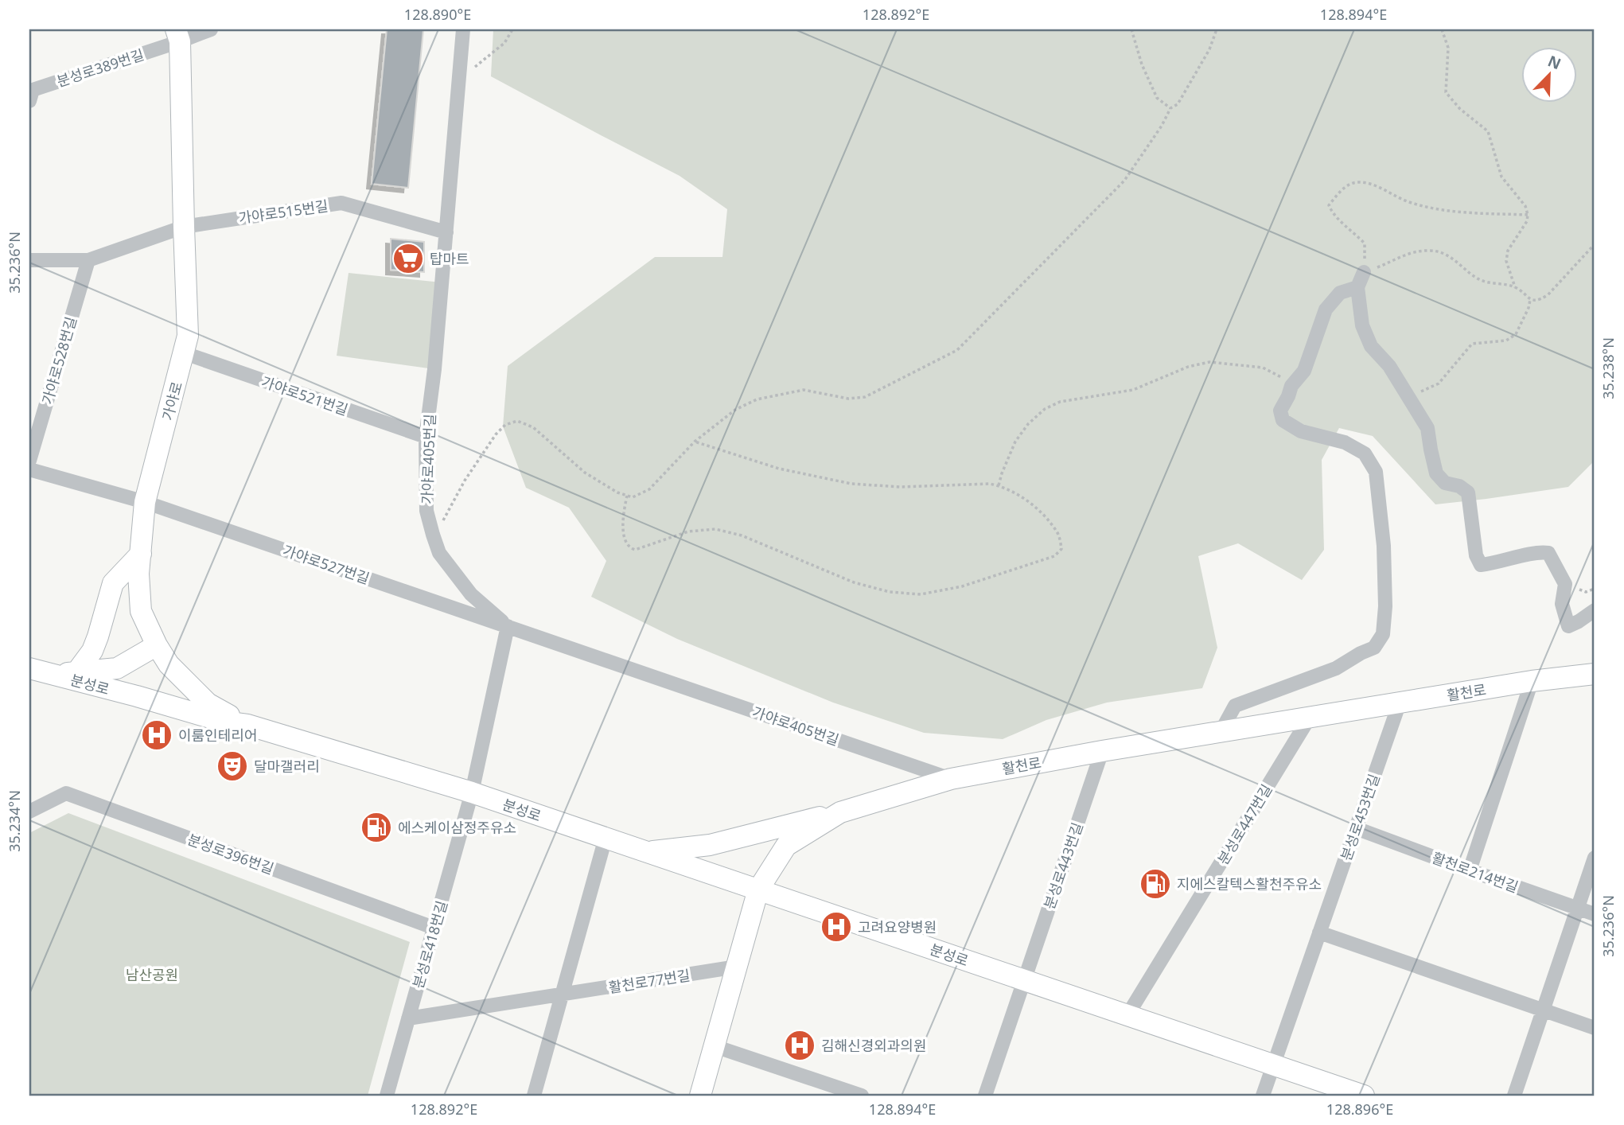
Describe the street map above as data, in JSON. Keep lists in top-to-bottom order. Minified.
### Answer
{"streets":{"main road":["가야로","분성로","활천로"],"street":["분성로389번길","가야로515번길","가야로528번길","가야로521번길","가야로405번길","가야로527번길","분성로453번길","분성로447번길","분성로396번길","분성로443번길","활천로214번길","분성로418번길","활천로77번길"]},"crossings":[["분성로389번길","가야로"],["가야로515번길","가야로528번길"],["가야로515번길","가야로"],["가야로515번길","가야로405번길"],["가야로521번길","가야로"],["가야로521번길","가야로405번길"],["가야로","가야로527번길"],["가야로","분성로"],["가야로405번길","가야로527번길"],["가야로405번길","활천로"],["분성로","활천로"],["분성로","분성로453번길"],["분성로","분성로447번길"],["분성로","분성로443번길"],["분성로","분성로418번길"],["활천로","분성로453번길"],["활천로","분성로447번길"],["활천로","분성로443번길"],["활천로","활천로77번길"],["분성로453번길","활천로214번길"],["분성로396번길","분성로418번길"],["분성로418번길","활천로77번길"]],"parks":["남산공원"],"places":{"supermarket":["탑마트"],"hospital":["이룸인테리어","고려요양병원","김해신경외과의원"],"theatre":["달마갤러리"],"fuel station":["에스케이삼정주유소","지에스칼텍스활천주유소"]},"north":"top right","coordinates":["128.890°E","128.892°E","128.894°E","35.236°N","35.238°N","35.234°N","128.896°E"]}
